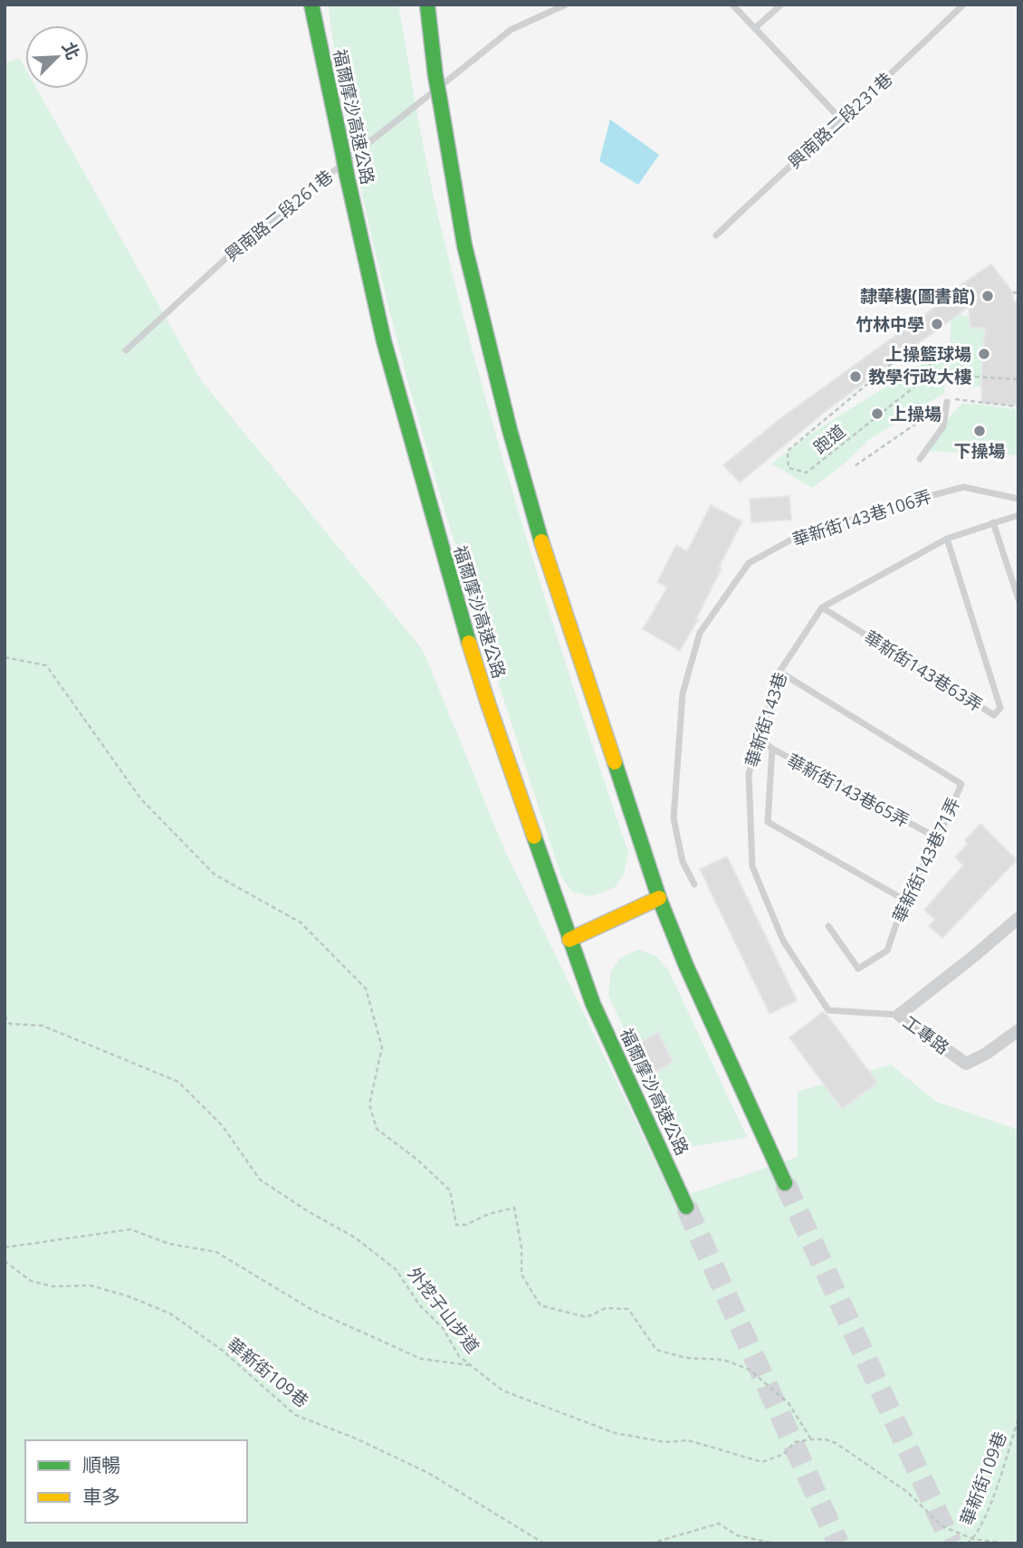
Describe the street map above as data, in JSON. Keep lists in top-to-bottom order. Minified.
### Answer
{"streets":{"highway":["福爾摩沙高速公路"],"street":["工專路"],"lane":["興南路二段231巷","興南路二段261巷","華新街143巷106弄","華新街143巷63弄","華新街143巷","華新街143巷65弄","華新街143巷71弄"],"path":["跑道","外挖子山步道","華新街109巷"]},"crossings":[["福爾摩沙高速公路","興南路二段261巷"],["華新街143巷63弄","華新街143巷"],["華新街143巷","華新街143巷65弄"],["華新街143巷","華新街143巷71弄"],["華新街143巷","工專路"],["華新街143巷65弄","華新街143巷71弄"]],"places":["隸華樓(圖書館)","竹林中學","上操籃球場","教學行政大樓","上操場","下操場"],"legend":["順暢","車多"],"north":"top right"}
